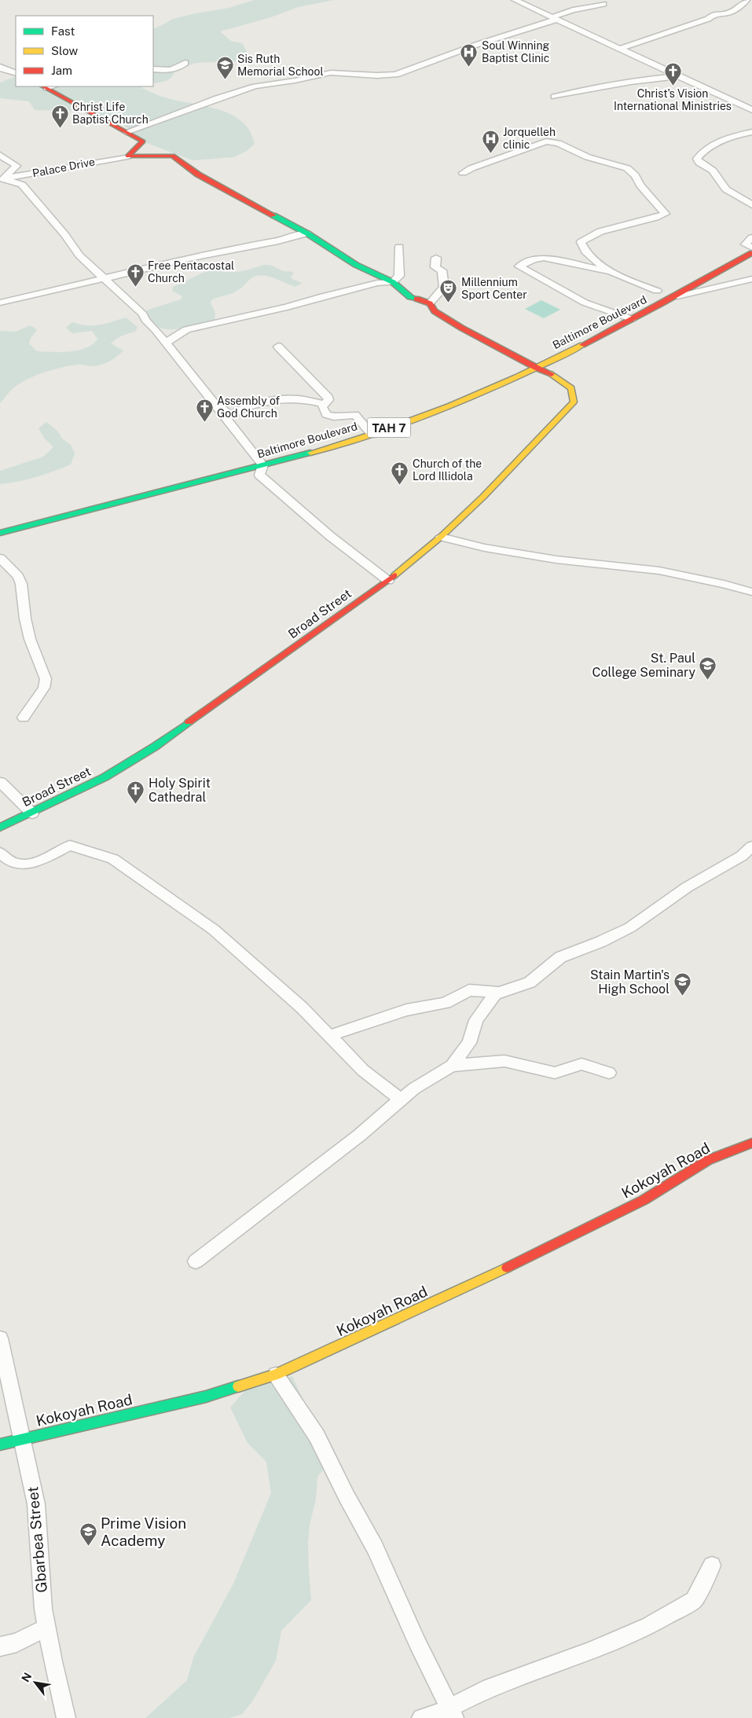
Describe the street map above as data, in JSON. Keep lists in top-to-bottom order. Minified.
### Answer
{"streets":{"main road":["Baltimore Boulevard","TAH 7","Broad Street","Kokoyah Road"],"street":["Palace Drive","Gbarbea Street"]},"crossings":[["Baltimore Boulevard","Broad Street"],["Kokoyah Road","Gbarbea Street"]],"places":{"hospital":["Soul Winning Baptist Clinic","Jorquelleh clinic"],"school or university":["Sis Ruth Memorial School","St. Paul College Seminary","Stain Martin's High School","Prime Vision Academy"],"church":["Christ's Vision International Ministries","Christ Life Baptist Church","Free Pentacostal Church","Assembly of God Church","Church of the Lord Illidola","Holy Spirit Cathedral"],"theatre":["Millennium Sport Center"]},"legend":["Fast","Slow","Jam"],"north":"top left"}
